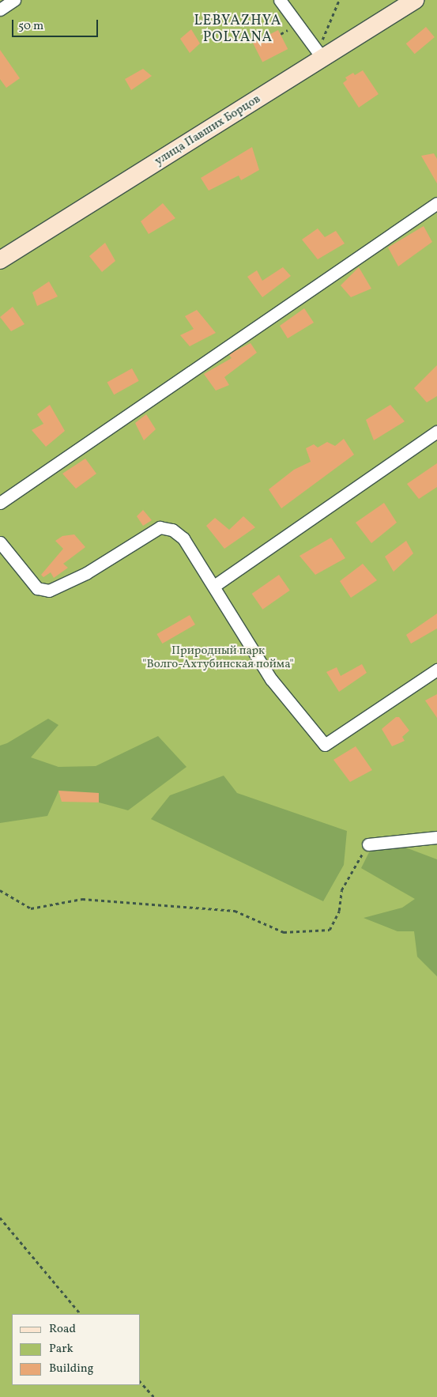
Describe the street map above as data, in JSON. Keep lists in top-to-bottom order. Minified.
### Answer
{"streets":{"street":["улица Павших Борцов"]},"districts":["LEBYAZHYA POLYANA"],"parks":["Природный парк \"Волго-Ахтубинская пойма\""],"legend":["Road","Park","Building"],"scale_bar":"50 m"}
